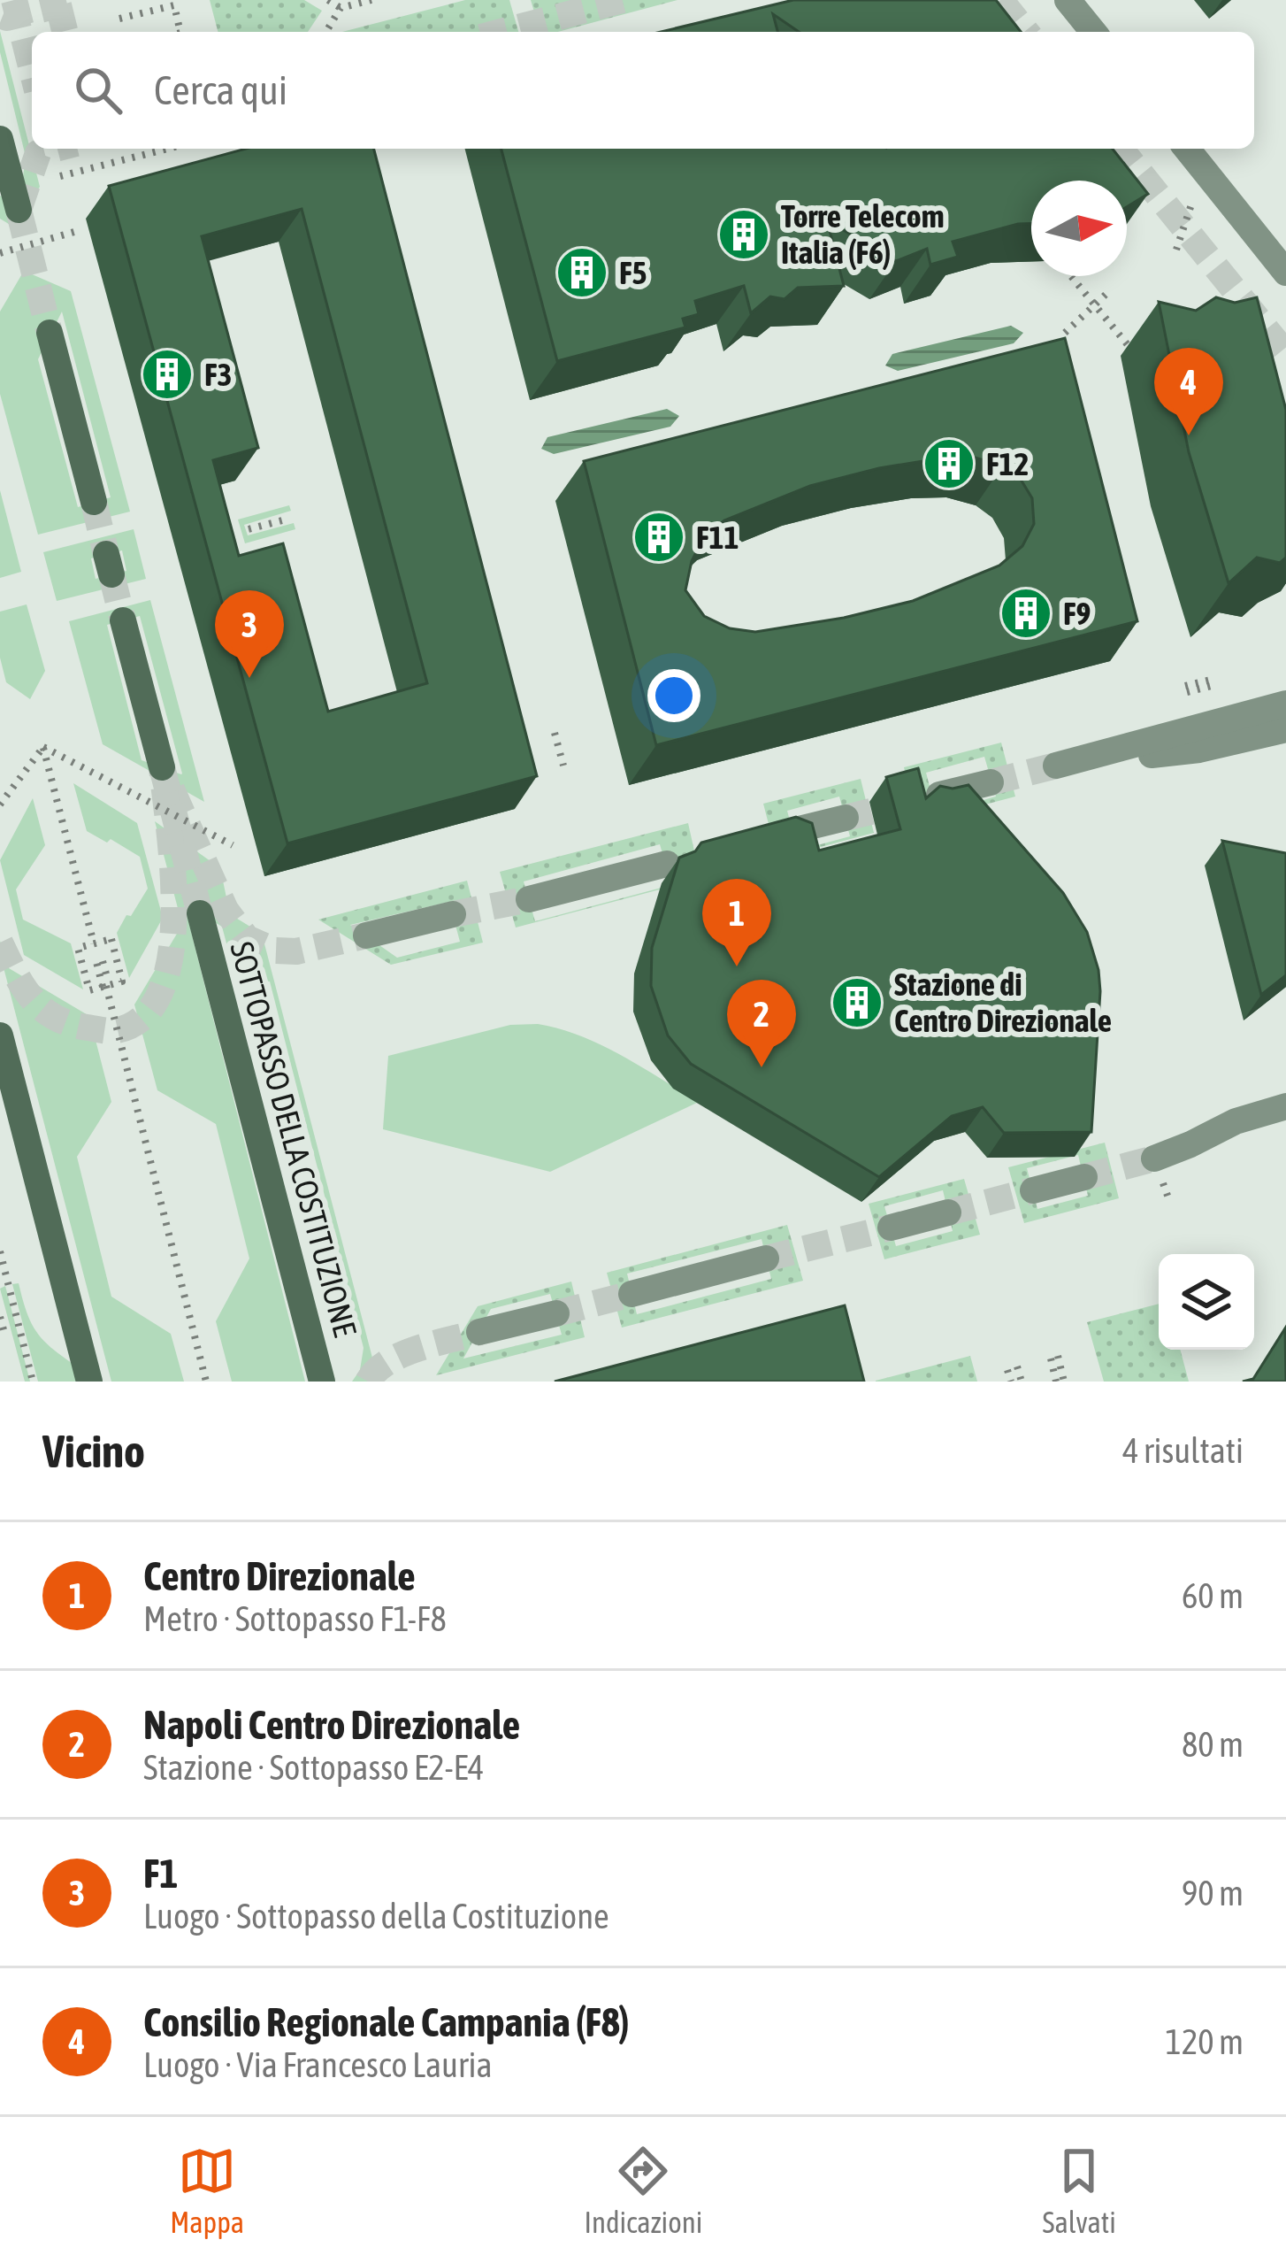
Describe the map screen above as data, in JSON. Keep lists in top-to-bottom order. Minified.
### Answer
{"streets":{"main road":["SOTTOPASSO DELLA COSTITUZIONE"]},"places":{"building":["Torre Telecom Italia (F6)","F5","F3","F12","F11","F9","Stazione di Centro Direzionale"]},"north":"right","page":{"search":"Cerca qui","pins":["4","3","1","2"],"heading":["Vicino","4 risultati"],"list":[{"mark":"1","name":"Centro Direzionale","note":"Metro · Sottopasso F1-F8","value":"60 m"},{"mark":"2","name":"Napoli Centro Direzionale","note":"Stazione · Sottopasso E2-E4","value":"80 m"},{"mark":"3","name":"F1","note":"Luogo · Sottopasso della Costituzione","value":"90 m"},{"mark":"4","name":"Consilio Regionale Campania (F8)","note":"Luogo · Via Francesco Lauria","value":"120 m"}],"nav":["Mappa","Indicazioni","Salvati"]}}
